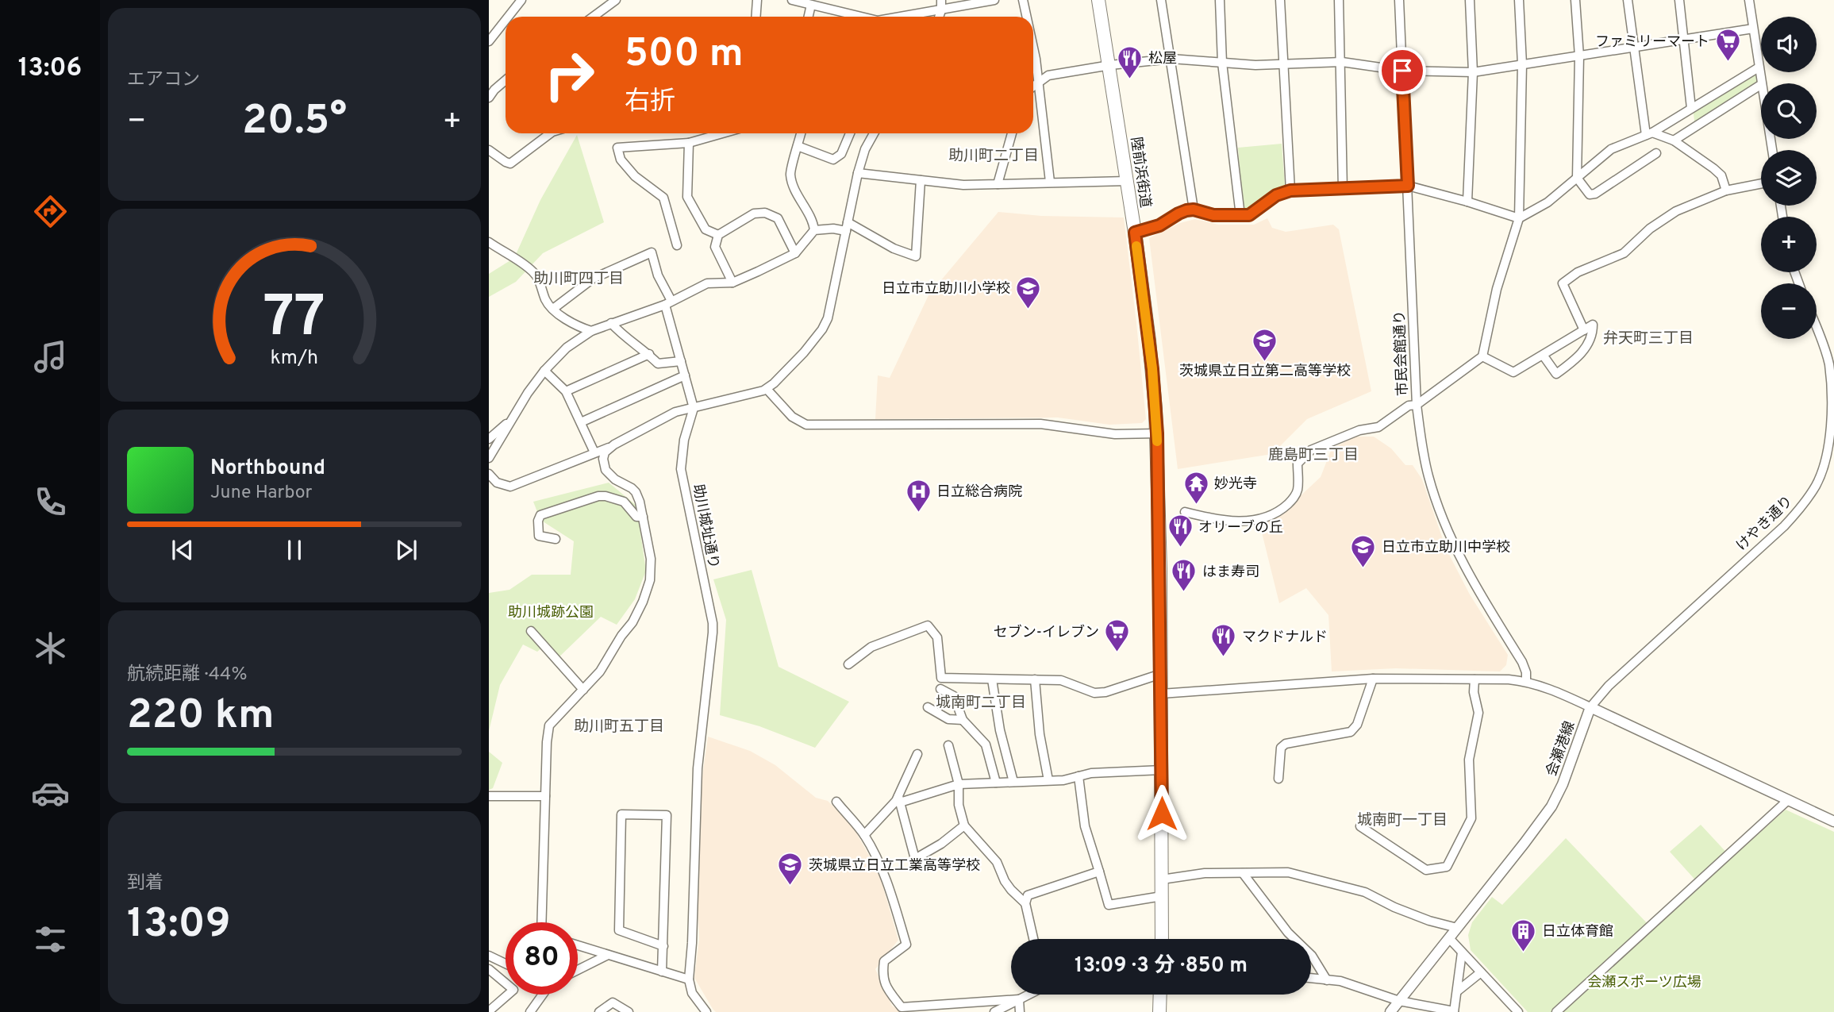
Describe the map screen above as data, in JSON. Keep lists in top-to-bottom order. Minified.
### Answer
{"streets":{"highway":["陸前浜街道"],"main road":["会瀬港線"],"street":["市民会館通り","けやき通り","助川城址通り"]},"crossings":[["けやき通り","会瀬港線"]],"districts":["助川町二丁目","助川町四丁目","弁天町三丁目","鹿島町三丁目","城南町二丁目","助川町五丁目","城南町一丁目"],"parks":["助川城跡公園","会瀬スポーツ広場"],"places":{"supermarket":["ファミリーマート","セブン-イレブン"],"restaurant":["松屋","オリーブの丘","はま寿司","マクドナルド"],"school or university":["日立市立助川小学校","茨城県立日立第二高等学校","日立市立助川中学校","茨城県立日立工業高等学校"],"temple":["妙光寺"],"hospital":["日立総合病院"],"building":["日立体育館"]},"page":{"tabs":"13:06","tile":["エアコン",["航続距離 · 44%","220 km"],["到着","13:09"]],"map_buttons":["+","−"],"turn":["500 m","右折"],"heat":["−","20.5°","+"],"song":["Northbound","June Harbor"],"limit":"80","trip":"13:09 · 3 分 · 850 m","gauge":["77","km/h"]}}
